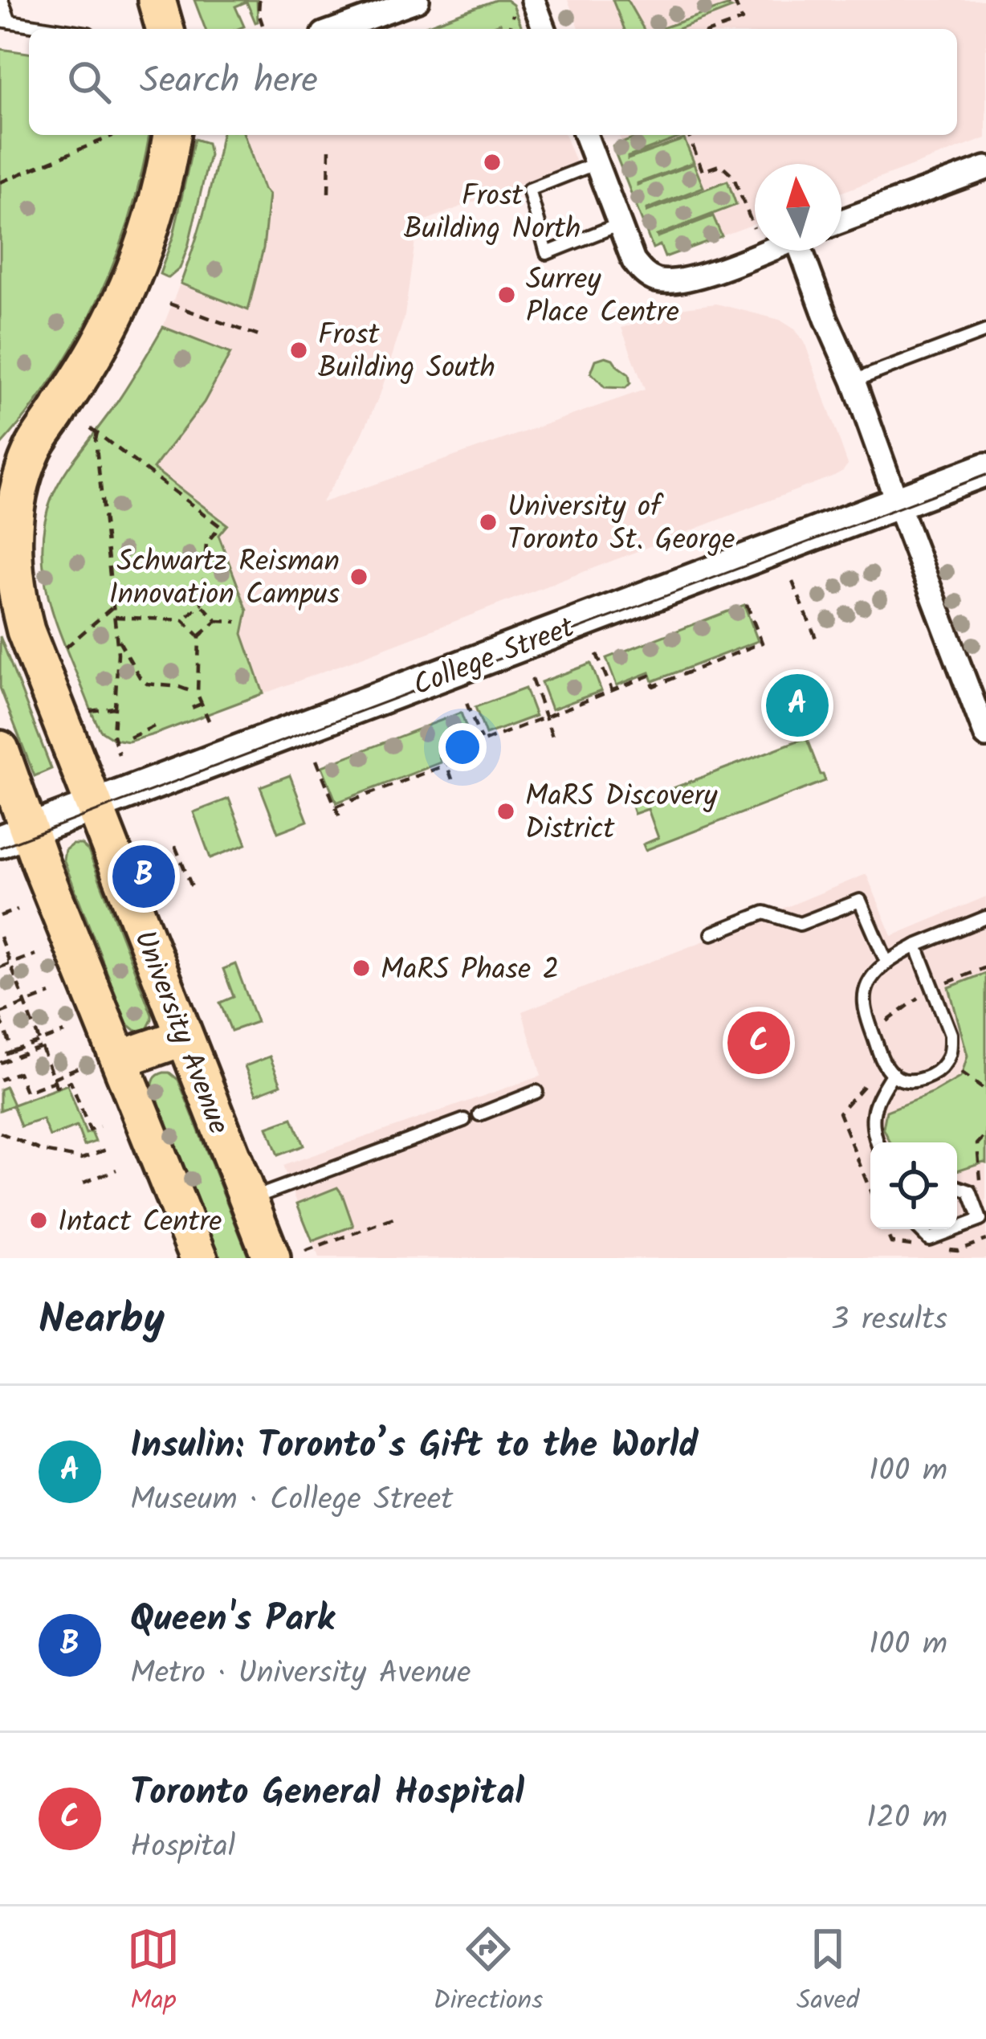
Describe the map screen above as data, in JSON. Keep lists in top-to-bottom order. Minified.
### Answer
{"streets":{"main road":["College Street","University Avenue"]},"crossings":[["College Street","University Avenue"]],"places":["Frost Building North","Surrey Place Centre","Frost Building South","University of Toronto St. George","Schwartz Reisman Innovation Campus","MaRS Discovery District","MaRS Phase 2","Intact Centre"],"north":"top","page":{"search":"Search here","pins":["A","B","C"],"heading":["Nearby","3 results"],"list":[{"mark":"A","name":"Insulin: Toronto’s Gift to the World","note":"Museum · College Street","value":"100 m"},{"mark":"B","name":"Queen's Park","note":"Metro · University Avenue","value":"100 m"},{"mark":"C","name":"Toronto General Hospital","note":"Hospital","value":"120 m"}],"nav":["Map","Directions","Saved"]}}
